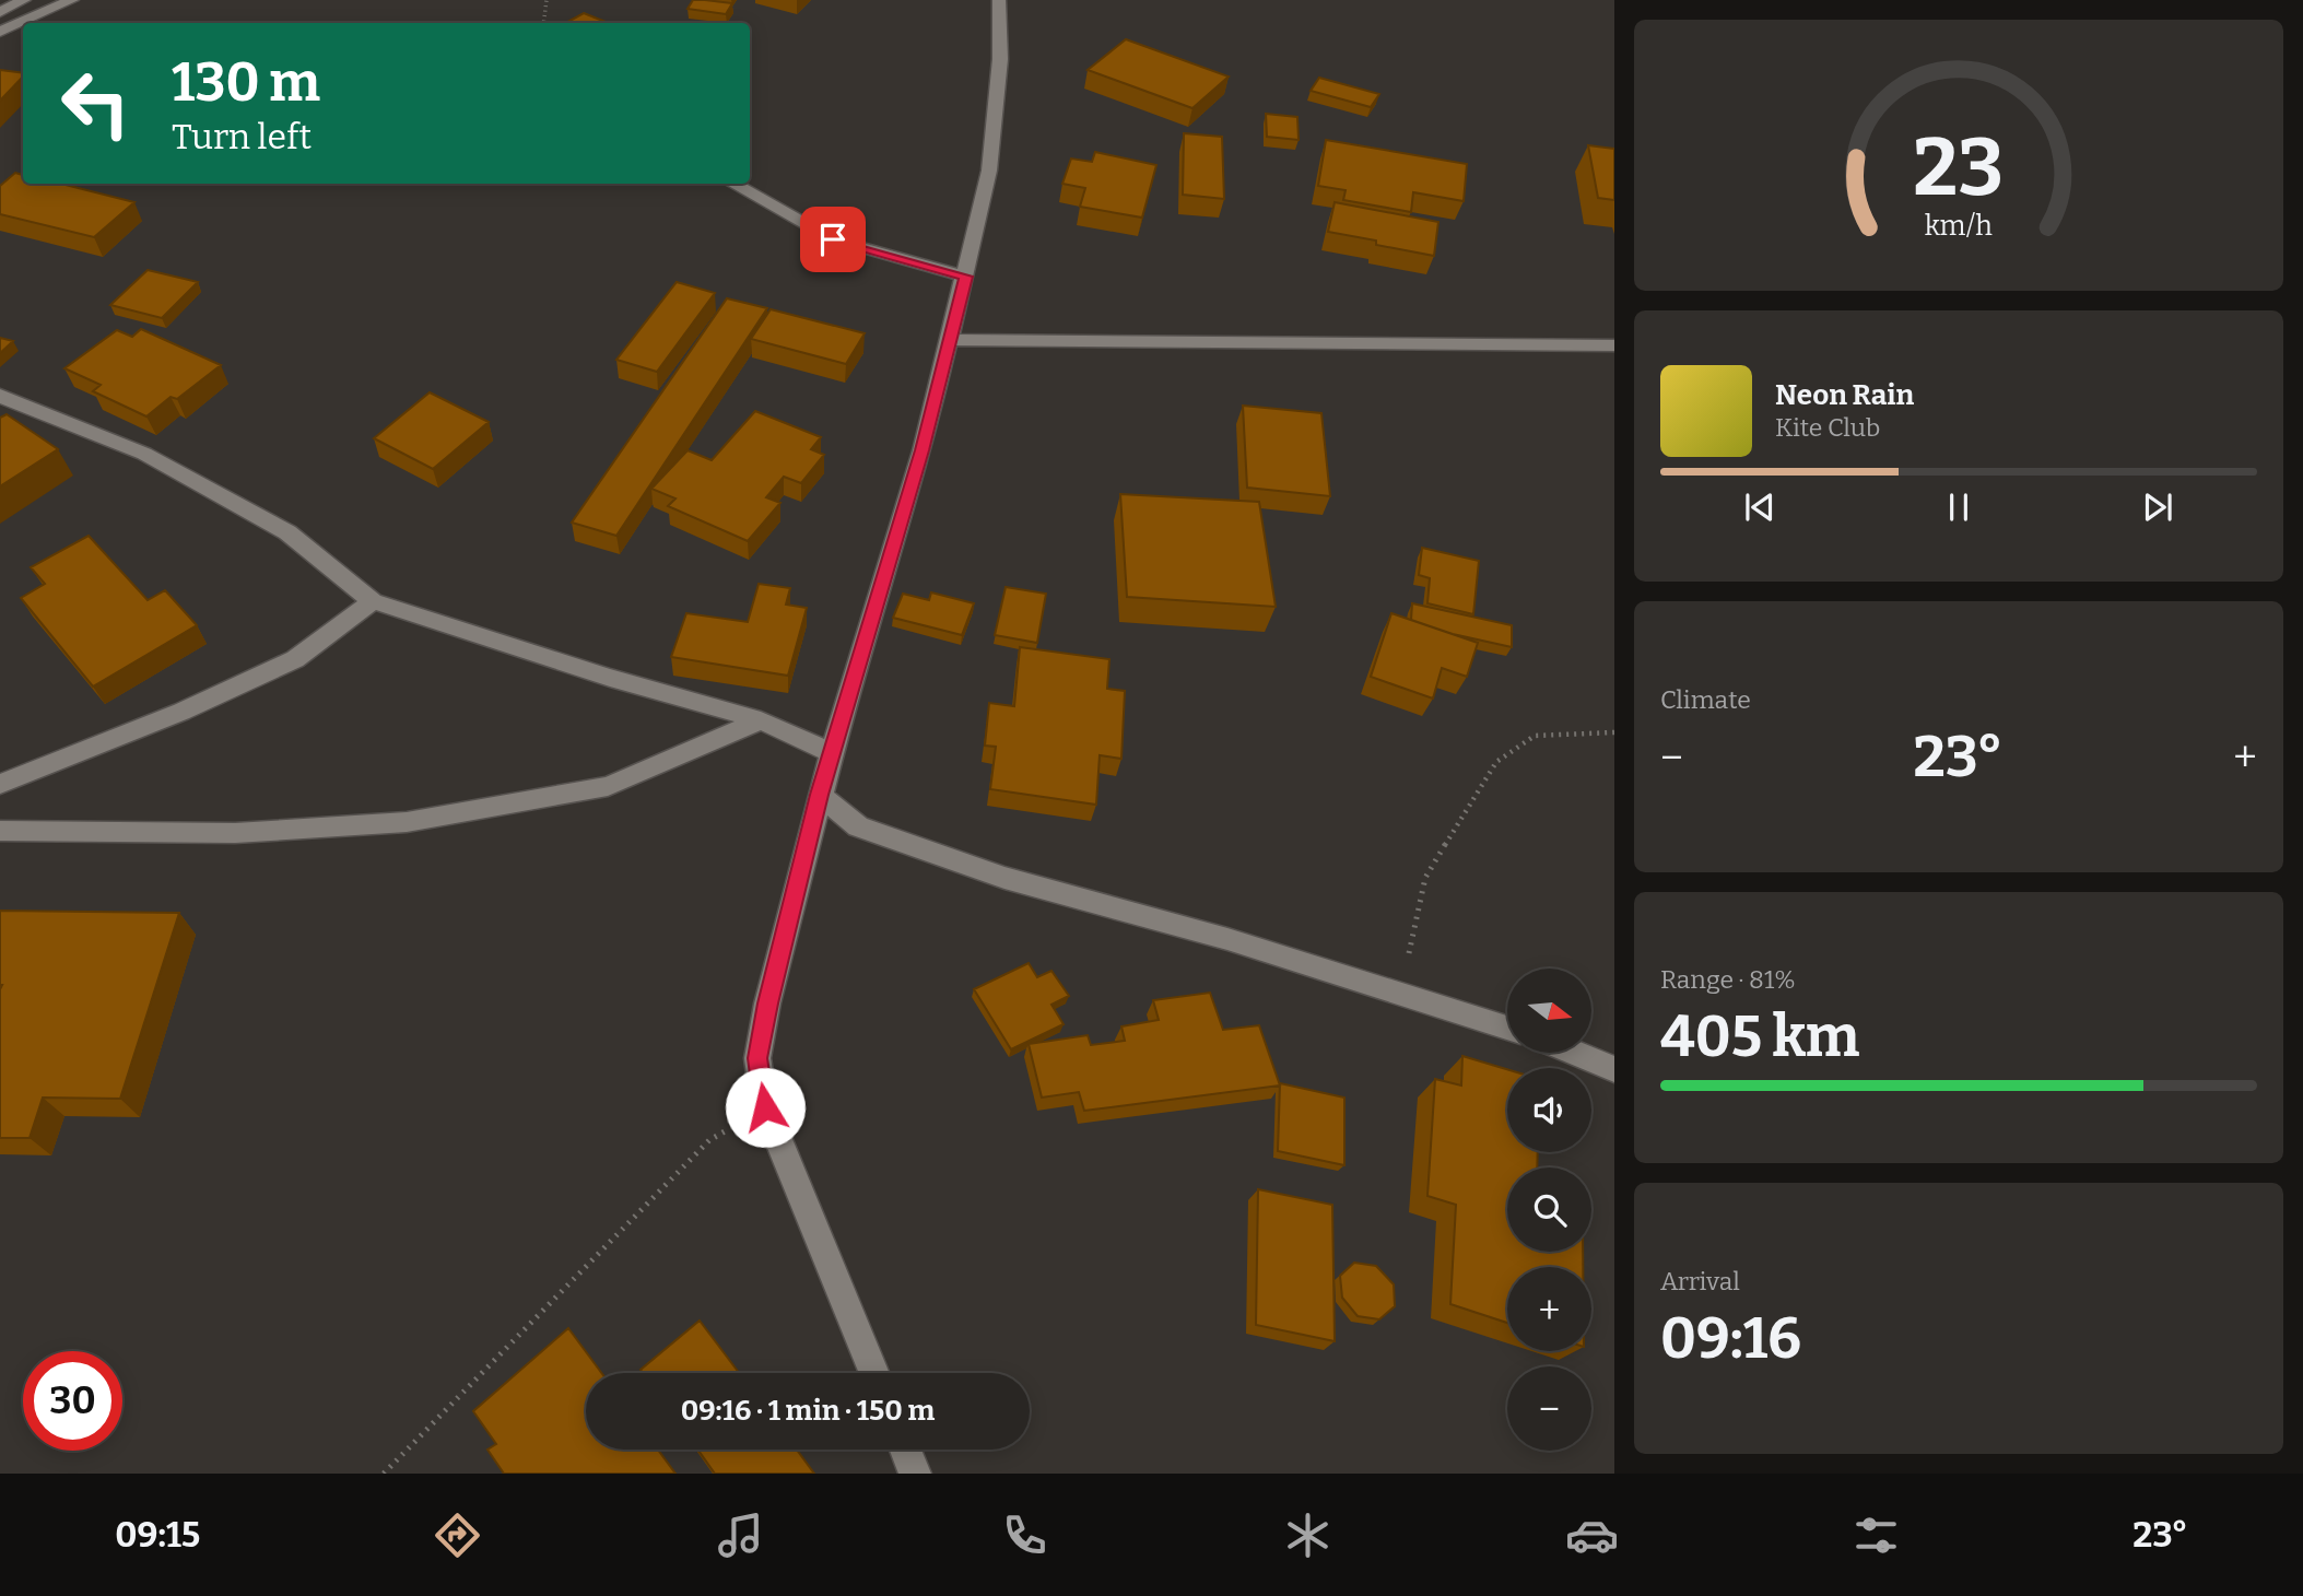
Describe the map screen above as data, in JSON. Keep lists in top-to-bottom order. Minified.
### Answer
{"north":"right","page":{"turn":["130 m","Turn left"],"song":["Neon Rain","Kite Club"],"tile":["Climate",["Range · 81%","405 km"],["Arrival","09:16"]],"heat":["−","23°","+"],"map_buttons":["+","−"],"limit":"30","trip":"09:16 · 1 min · 150 m","tabs":["09:15","23°"],"gauge":["23","km/h"]}}
